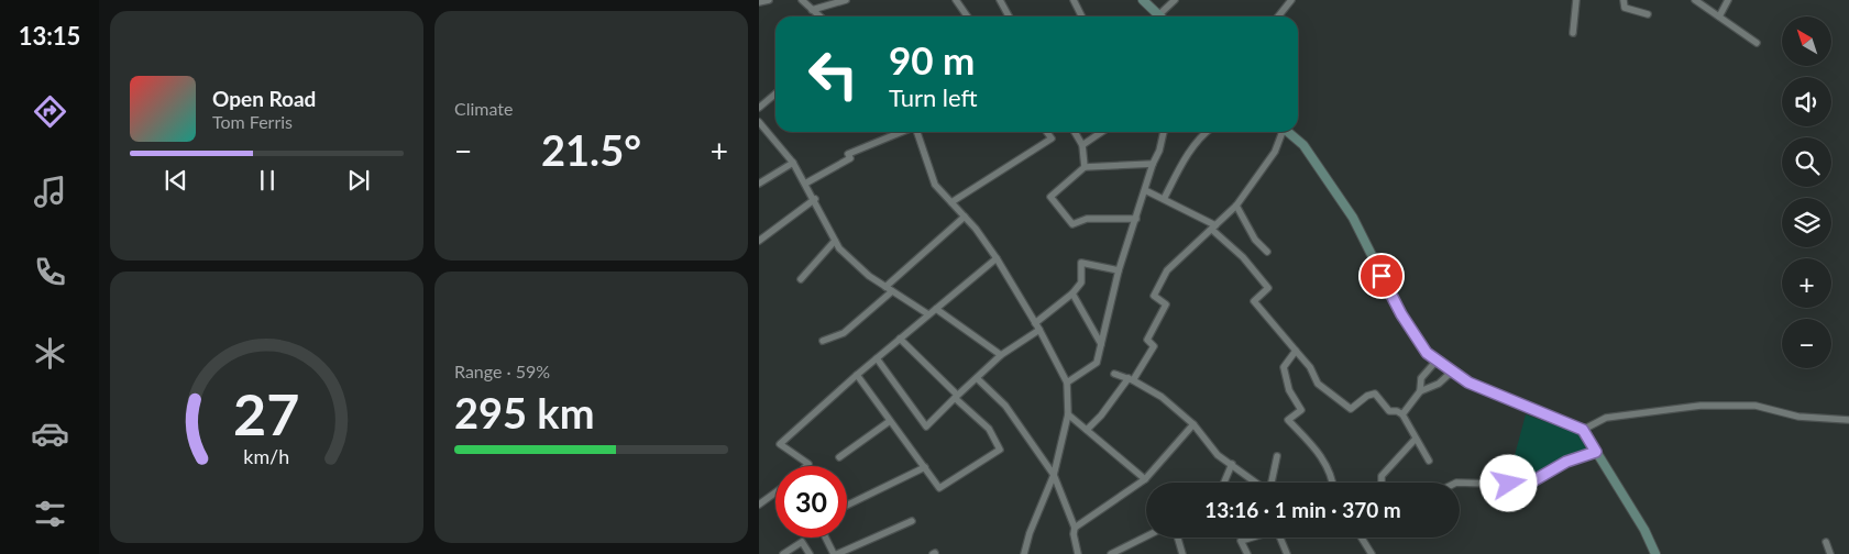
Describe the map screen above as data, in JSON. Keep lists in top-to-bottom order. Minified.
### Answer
{"north":"top left","page":{"tabs":"13:15","tile":["Climate",["Range · 59%","295 km"]],"map_buttons":["+","−"],"turn":["90 m","Turn left"],"song":["Open Road","Tom Ferris"],"heat":["−","21.5°","+"],"limit":"30","trip":"13:16 · 1 min · 370 m","gauge":["27","km/h"]}}
